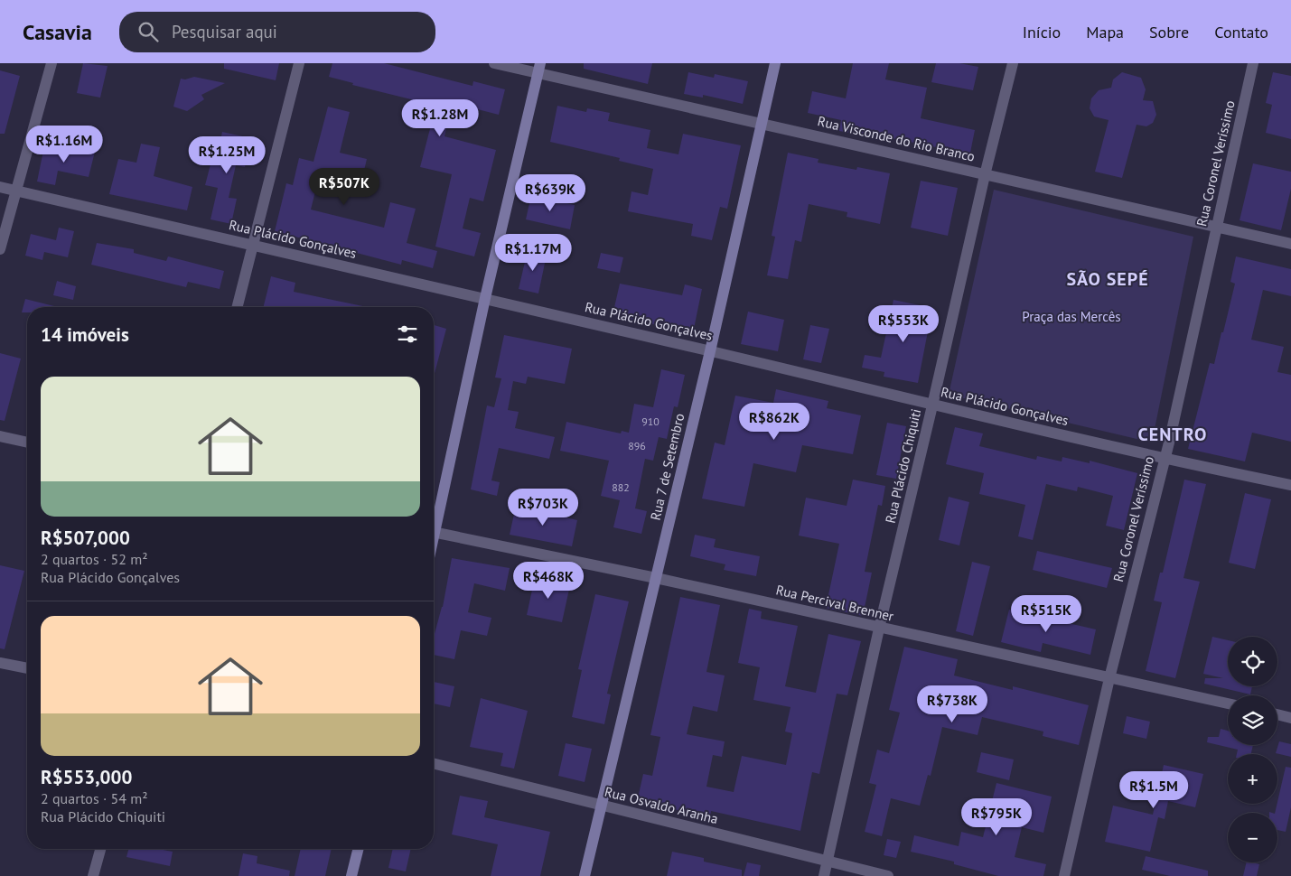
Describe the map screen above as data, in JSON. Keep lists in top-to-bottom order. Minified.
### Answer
{"streets":{"main road":["Rua 7 de Setembro"],"street":["Rua Visconde do Rio Branco","Rua Coronel Veríssimo","Rua Plácido Gonçalves","Rua Plácido Chiquiti","Rua Percival Brenner","Rua Osvaldo Aranha"]},"crossings":[["Rua Visconde do Rio Branco","Rua Coronel Veríssimo"],["Rua Visconde do Rio Branco","Rua Plácido Chiquiti"],["Rua Visconde do Rio Branco","Rua 7 de Setembro"],["Rua Coronel Veríssimo","Rua Plácido Gonçalves"],["Rua Coronel Veríssimo","Rua Percival Brenner"],["Rua Plácido Gonçalves","Rua Plácido Chiquiti"],["Rua Plácido Gonçalves","Rua 7 de Setembro"],["Rua Plácido Chiquiti","Rua Percival Brenner"],["Rua Plácido Chiquiti","Rua Osvaldo Aranha"],["Rua 7 de Setembro","Rua Percival Brenner"],["Rua 7 de Setembro","Rua Osvaldo Aranha"]],"districts":["SÃO SEPÉ","CENTRO"],"parks":["Praça das Mercês"],"house_numbers":["910","896","882"],"page":{"header":"Casavia","search":"Pesquisar aqui","nav":["Início","Mapa","Sobre","Contato"],"price":["R$1.28M","R$1.16M","R$1.25M","R$507K","R$639K","R$1.17M","R$553K","R$862K","R$703K","R$468K","R$515K","R$738K","R$1.5M","R$795K"],"heading":"14 imóveis","list":[{"name":"R$507,000","note":"2 quartos · 52 m² · Rua Plácido Gonçalves"},{"name":"R$553,000","note":"2 quartos · 54 m² · Rua Plácido Chiquiti"}],"map_buttons":["+","−"]}}
